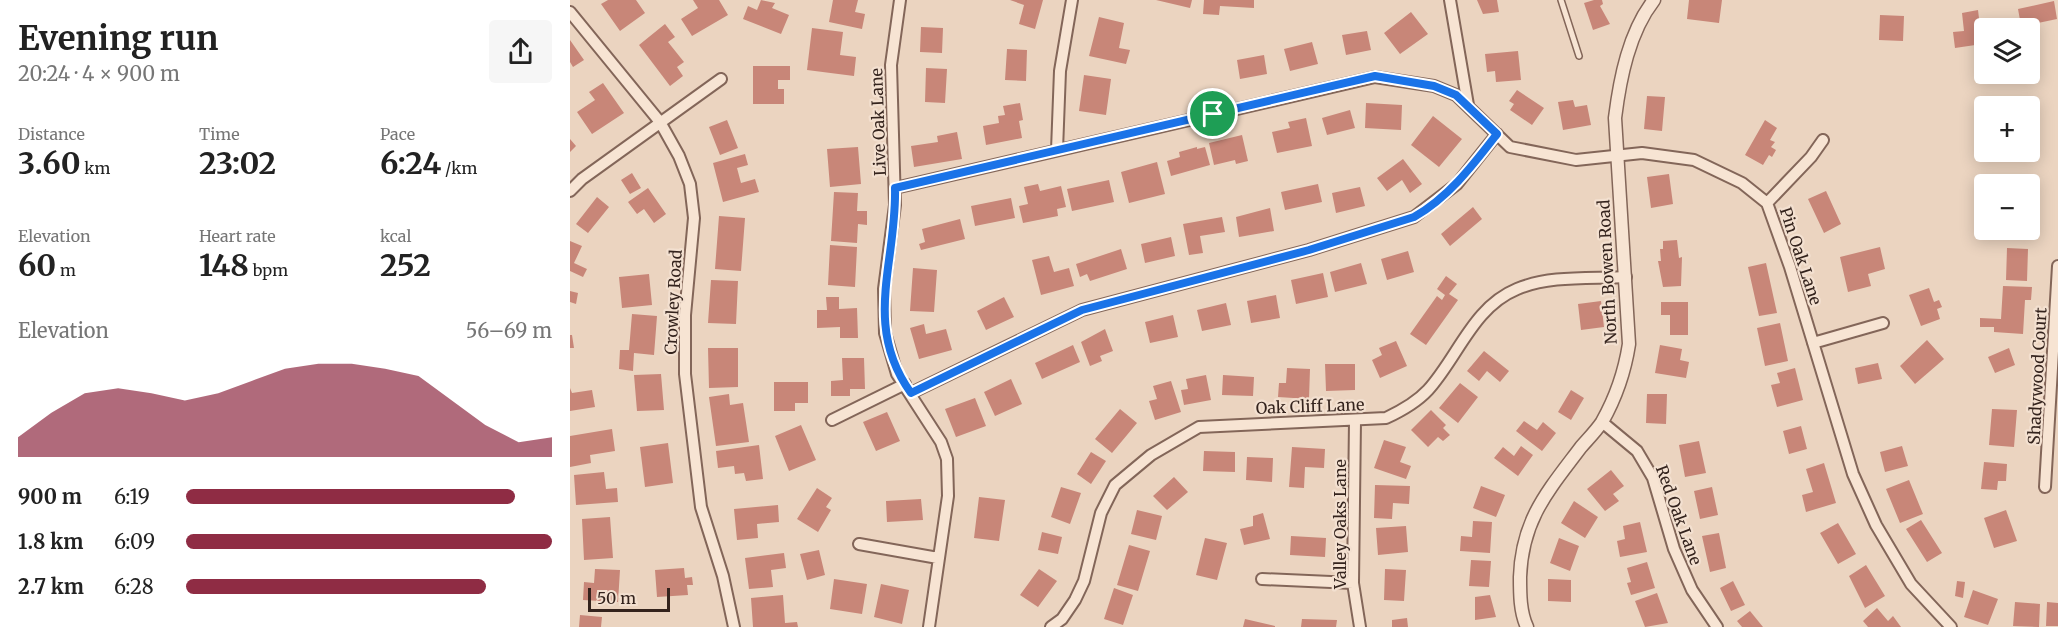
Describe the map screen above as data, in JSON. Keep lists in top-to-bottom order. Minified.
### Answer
{"streets":{"street":["Live Oak Lane","Pin Oak Lane","North Bowen Road","Crowley Road","Shadywood Court","Oak Cliff Lane","Red Oak Lane","Valley Oaks Lane"]},"crossings":[["Live Oak Lane","Pin Oak Lane"],["Pin Oak Lane","North Bowen Road"],["North Bowen Road","Oak Cliff Lane"],["North Bowen Road","Red Oak Lane"],["Oak Cliff Lane","Valley Oaks Lane"]],"scale_bar":"50 m","page":{"heading":["Evening run","20:24 · 4 × 900 m"],"map_buttons":["+","−"],"stats":[["Distance","3.60 km"],["Time","23:02"],["Pace","6:24 /km"],["Elevation","60 m"],["Heart rate","148 bpm"],["kcal","252"]],"chart":["Elevation","56–69 m"],"list":[{"name":"900 m","note":"6:19"},{"name":"1.8 km","note":"6:09"},{"name":"2.7 km","note":"6:28"}],"scale":"50 m"}}
